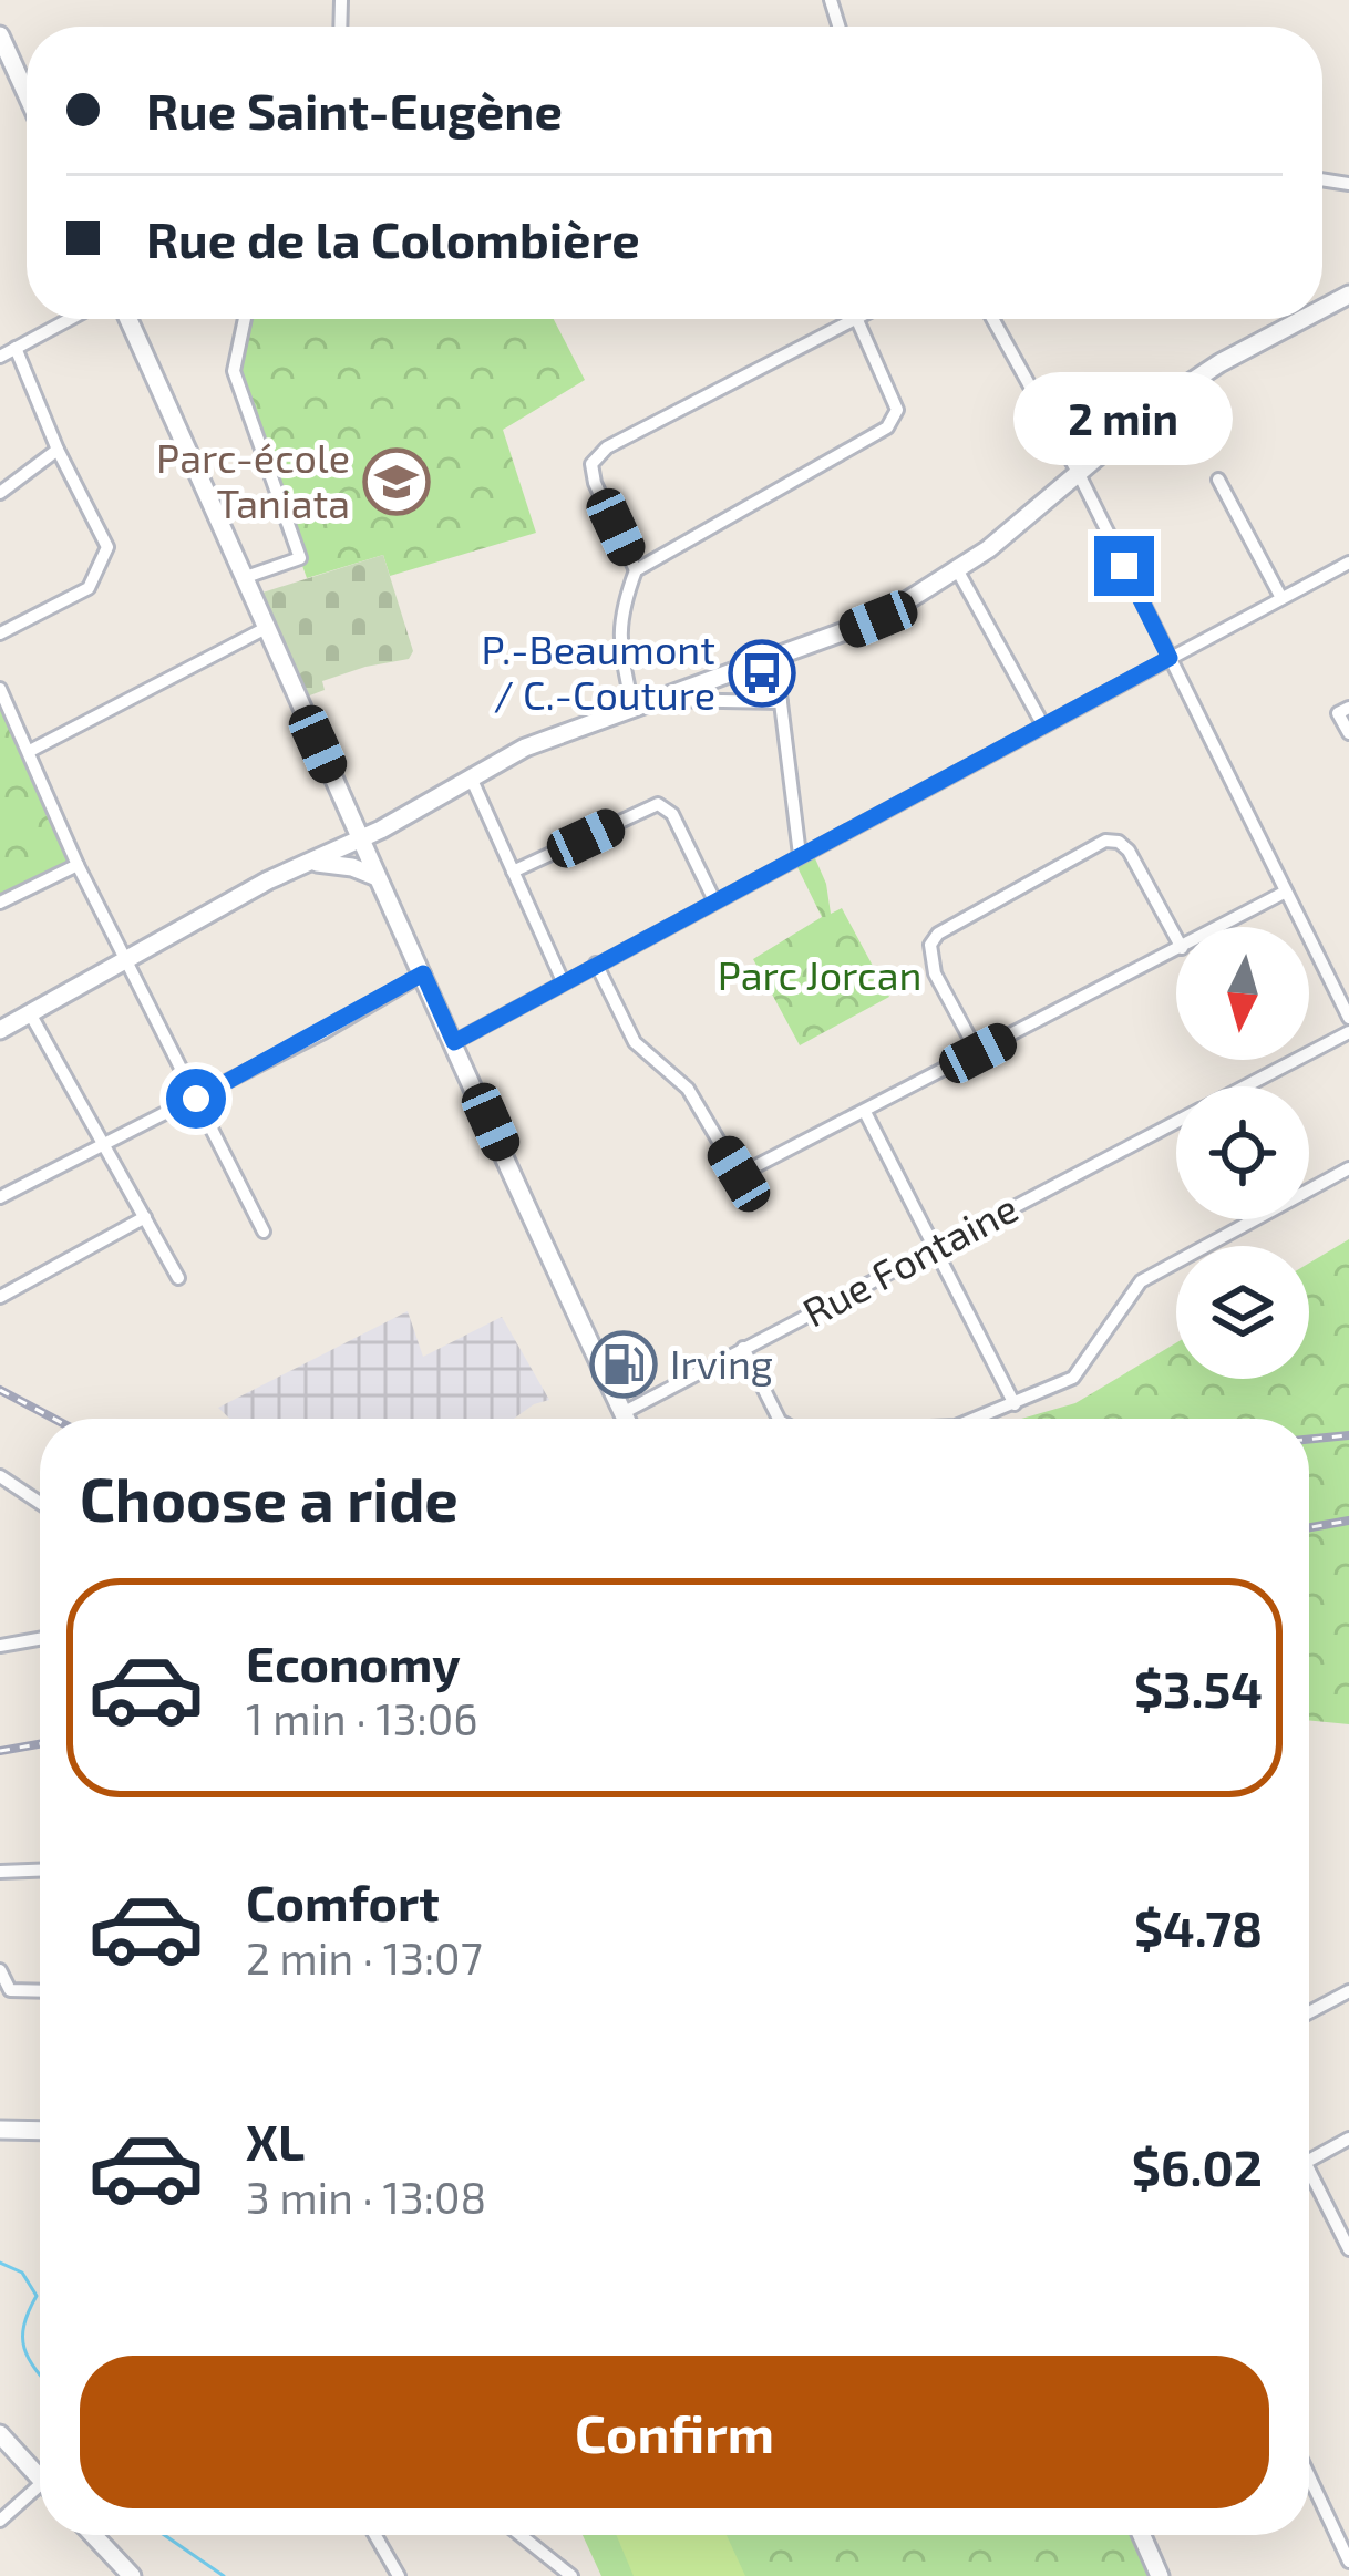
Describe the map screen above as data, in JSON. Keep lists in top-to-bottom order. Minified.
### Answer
{"streets":{"street":["Rue Fontaine"]},"parks":["Parc Jorcan"],"places":{"school or university":["Parc-école Taniata"],"bus stop":["P.-Beaumont / C.-Couture"],"fuel station":["Irving"]},"north":"bottom","page":{"banner":["Rue Saint-Eugène","Rue de la Colombière"],"bubble":"2 min","heading":"Choose a ride","list":[{"name":"Economy","note":"1 min · 13:06","value":"$3.54"},{"name":"Comfort","note":"2 min · 13:07","value":"$4.78"},{"name":"XL","note":"3 min · 13:08","value":"$6.02"}],"buttons":"Confirm"}}
